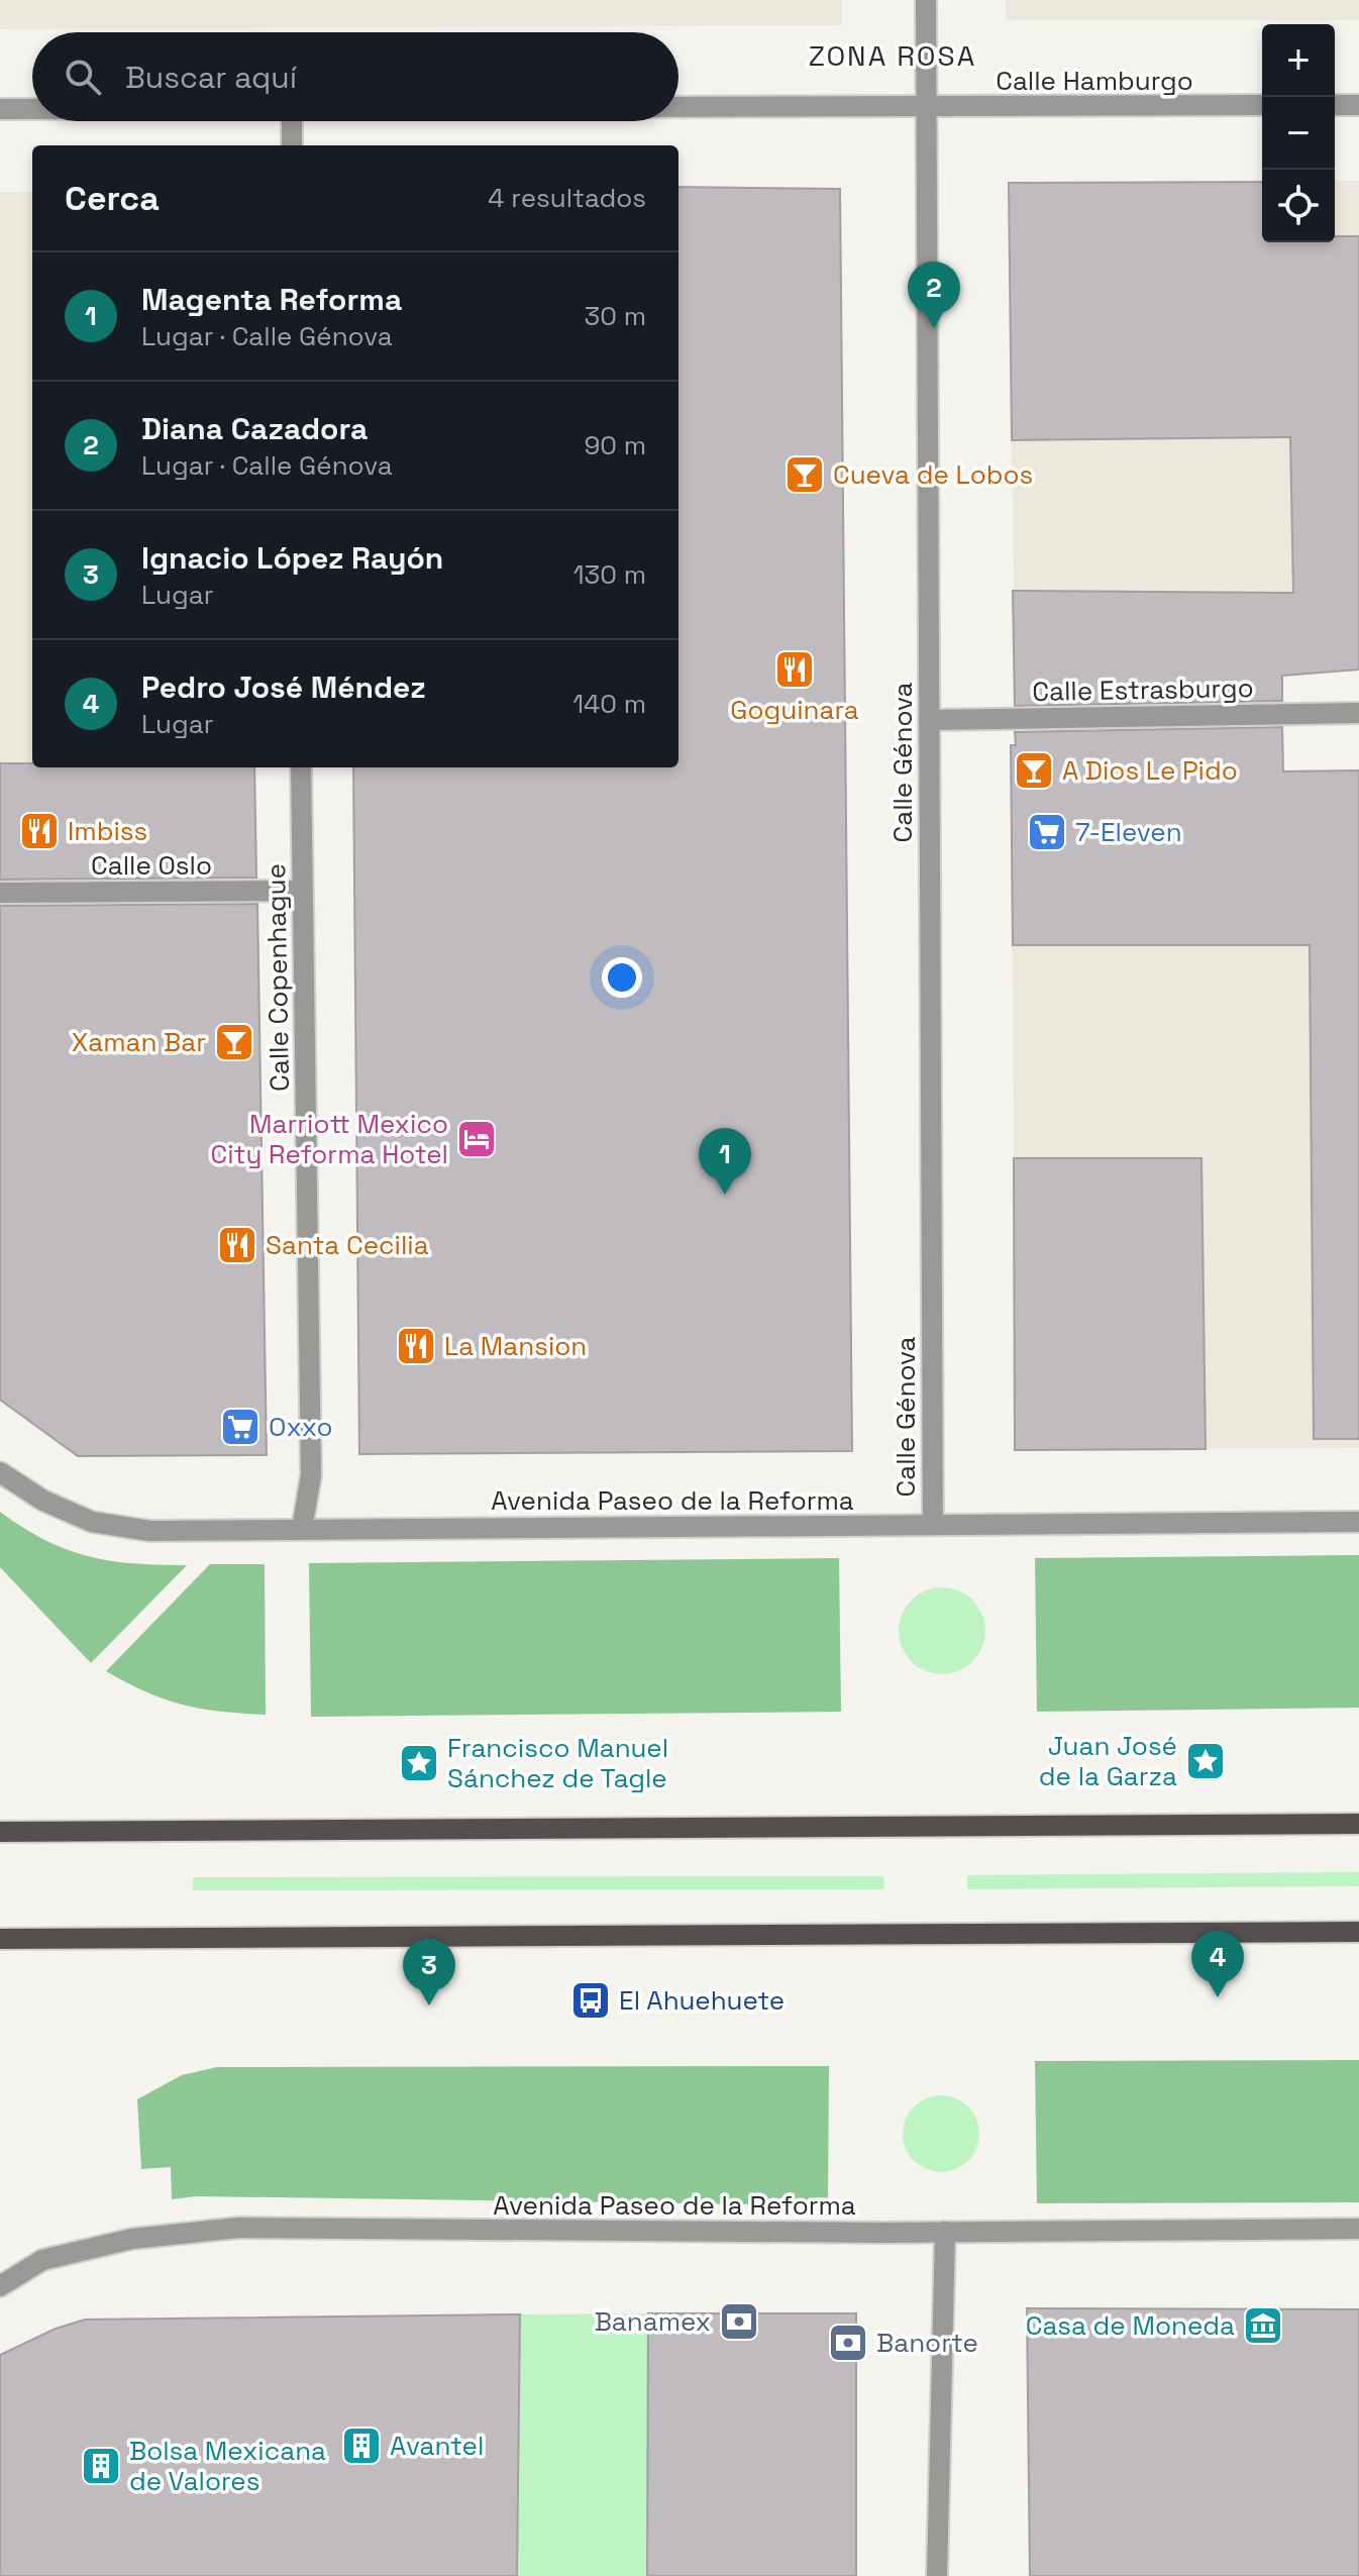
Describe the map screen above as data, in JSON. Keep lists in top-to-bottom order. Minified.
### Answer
{"streets":{"street":["Calle Hamburgo","Calle Estrasburgo","Calle Génova","Calle Oslo","Calle Copenhague","Avenida Paseo de la Reforma"]},"crossings":[["Calle Hamburgo","Calle Génova"],["Calle Estrasburgo","Calle Génova"],["Calle Génova","Avenida Paseo de la Reforma"],["Calle Oslo","Calle Copenhague"],["Calle Copenhague","Avenida Paseo de la Reforma"]],"districts":["ZONA ROSA"],"places":{"bar":["Cueva de Lobos","A Dios Le Pido","Xaman Bar"],"restaurant":["Goguinara","Imbiss","Santa Cecilia","La Mansion"],"supermarket":["7-Eleven","Oxxo"],"hotel":["Marriott Mexico City Reforma Hotel"],"place":["Juan José de la Garza","Francisco Manuel Sánchez de Tagle"],"bus stop":["El Ahuehuete"],"bank":["Banamex","Banorte"],"museum":["Casa de Moneda"],"building":["Avantel","Bolsa Mexicana de Valores"]},"page":{"map_buttons":["+","−"],"search":"Buscar aquí","heading":["Cerca","4 resultados"],"list":[{"mark":"1","name":"Magenta Reforma","note":"Lugar · Calle Génova","value":"30 m"},{"mark":"2","name":"Diana Cazadora","note":"Lugar · Calle Génova","value":"90 m"},{"mark":"3","name":"Ignacio López Rayón","note":"Lugar","value":"130 m"},{"mark":"4","name":"Pedro José Méndez","note":"Lugar","value":"140 m"}],"pins":["2","1","4","3"]}}
